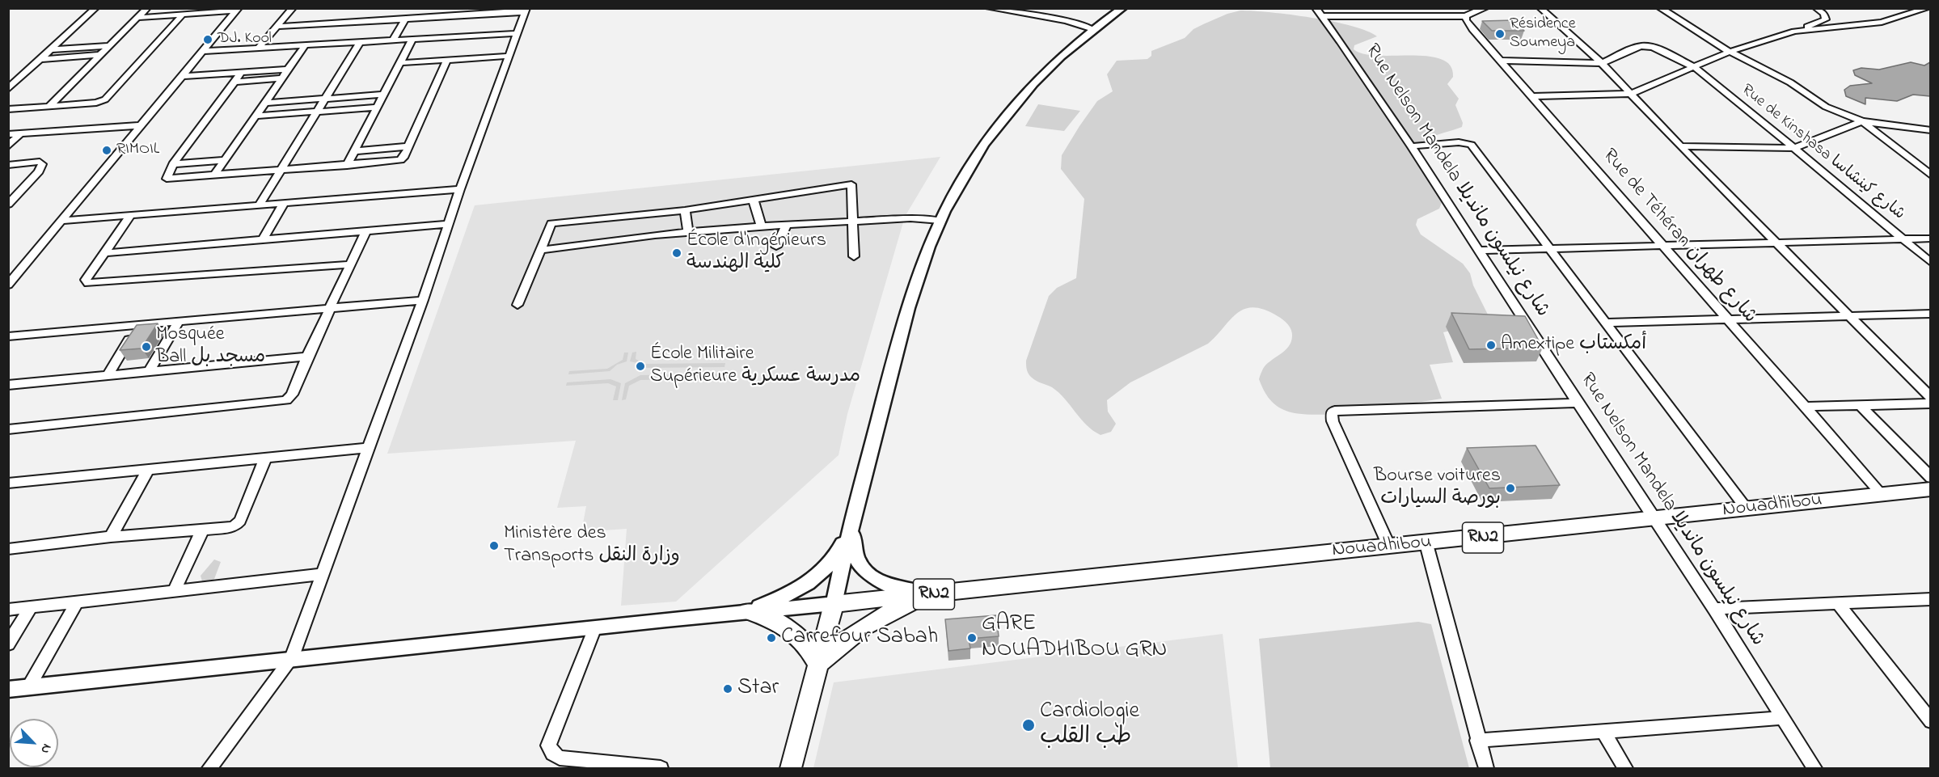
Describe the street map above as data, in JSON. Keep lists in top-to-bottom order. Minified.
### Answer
{"streets":{"highway":["Nouadhibou","RN2"],"street":["Rue de Kinshasa شارع كينشاسا","Rue Nelson Mandela شارع نيلسون مانديلا","Rue de Téhéran شارع طهران"]},"crossings":[["Rue Nelson Mandela شارع نيلسون مانديلا","Nouadhibou"],["Rue de Téhéran شارع طهران","Nouadhibou"]],"places":["Résidence Soumeya","DJ. Kool","RIMOIL","École d'Ingénieurs كلية الهندسة","Amextipe أمكستاب","Mosquée Ball مسجد بل","École Militaire Supérieure مدرسة عسكرية","Bourse voitures بورصة السيارات","Ministère des Transports وزارة النقل","Carrefour Sabah","GARE NOUADHIBOU GRN","Star","Cardiologie طب القلب"],"north":"bottom right"}
